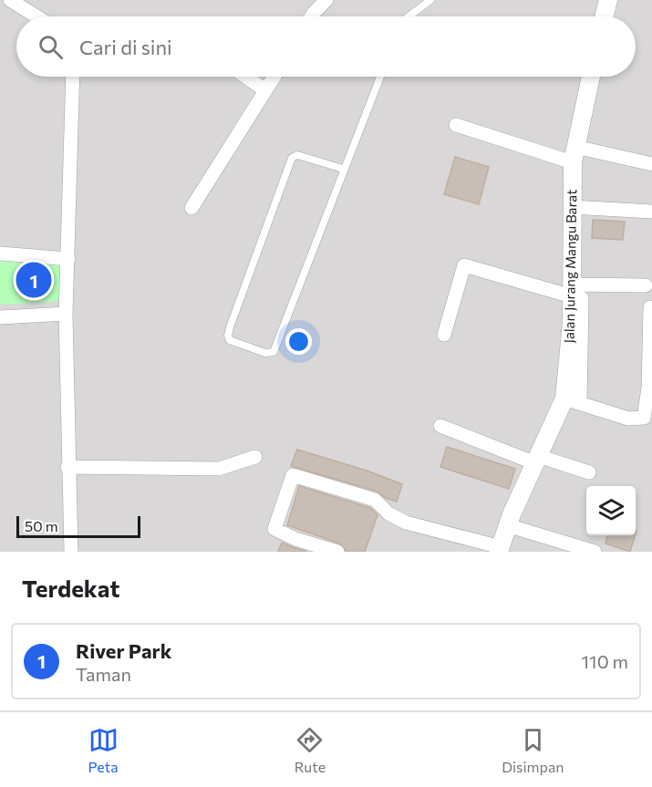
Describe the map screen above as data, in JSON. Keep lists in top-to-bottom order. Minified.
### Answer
{"streets":{"street":["Jalan Jurang Mangu Barat"]},"scale_bar":"50 m","page":{"search":"Cari di sini","pins":"1","scale":"50 m","heading":"Terdekat","list":[{"mark":"1","name":"River Park","note":"Taman","value":"110 m"}],"nav":["Peta","Rute","Disimpan"]}}
